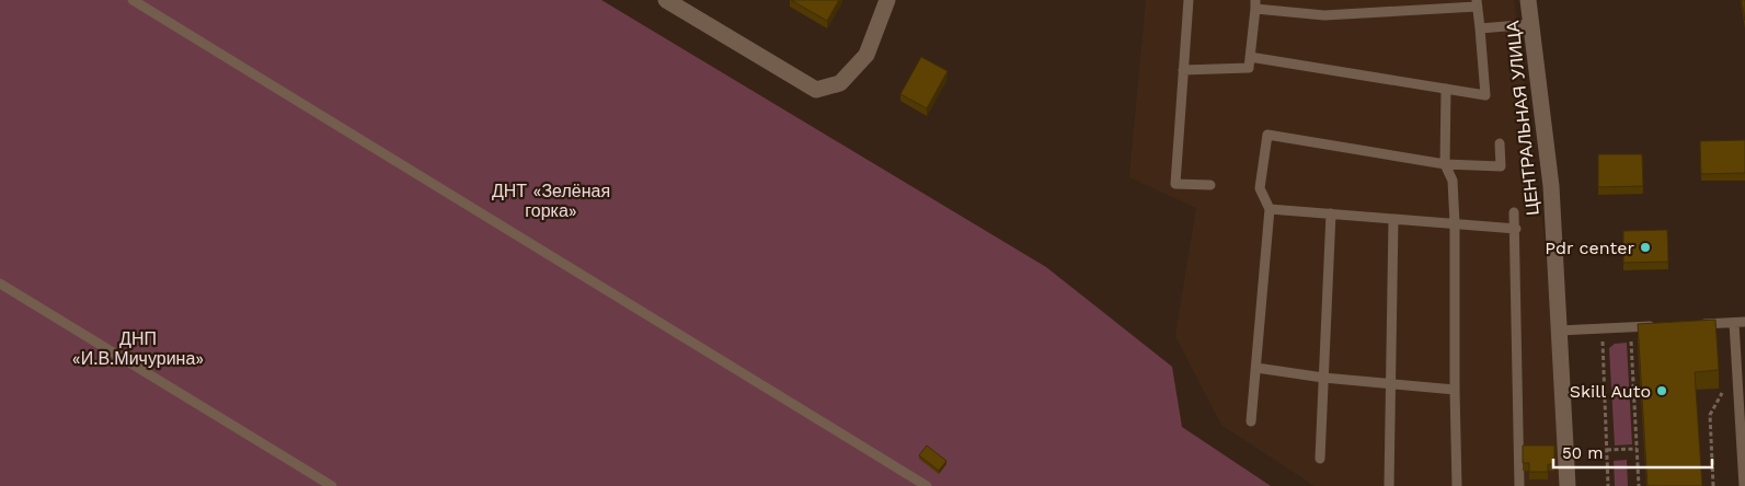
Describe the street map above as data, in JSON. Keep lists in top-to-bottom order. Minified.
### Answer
{"streets":{"street":["ЦЕНТРАЛЬНАЯ УЛИЦА"]},"parks":["ДНТ «Зелёная горка»","ДНП «И.В.Мичурина»"],"places":["Pdr center","Skill Auto"],"scale_bar":"50 m"}
